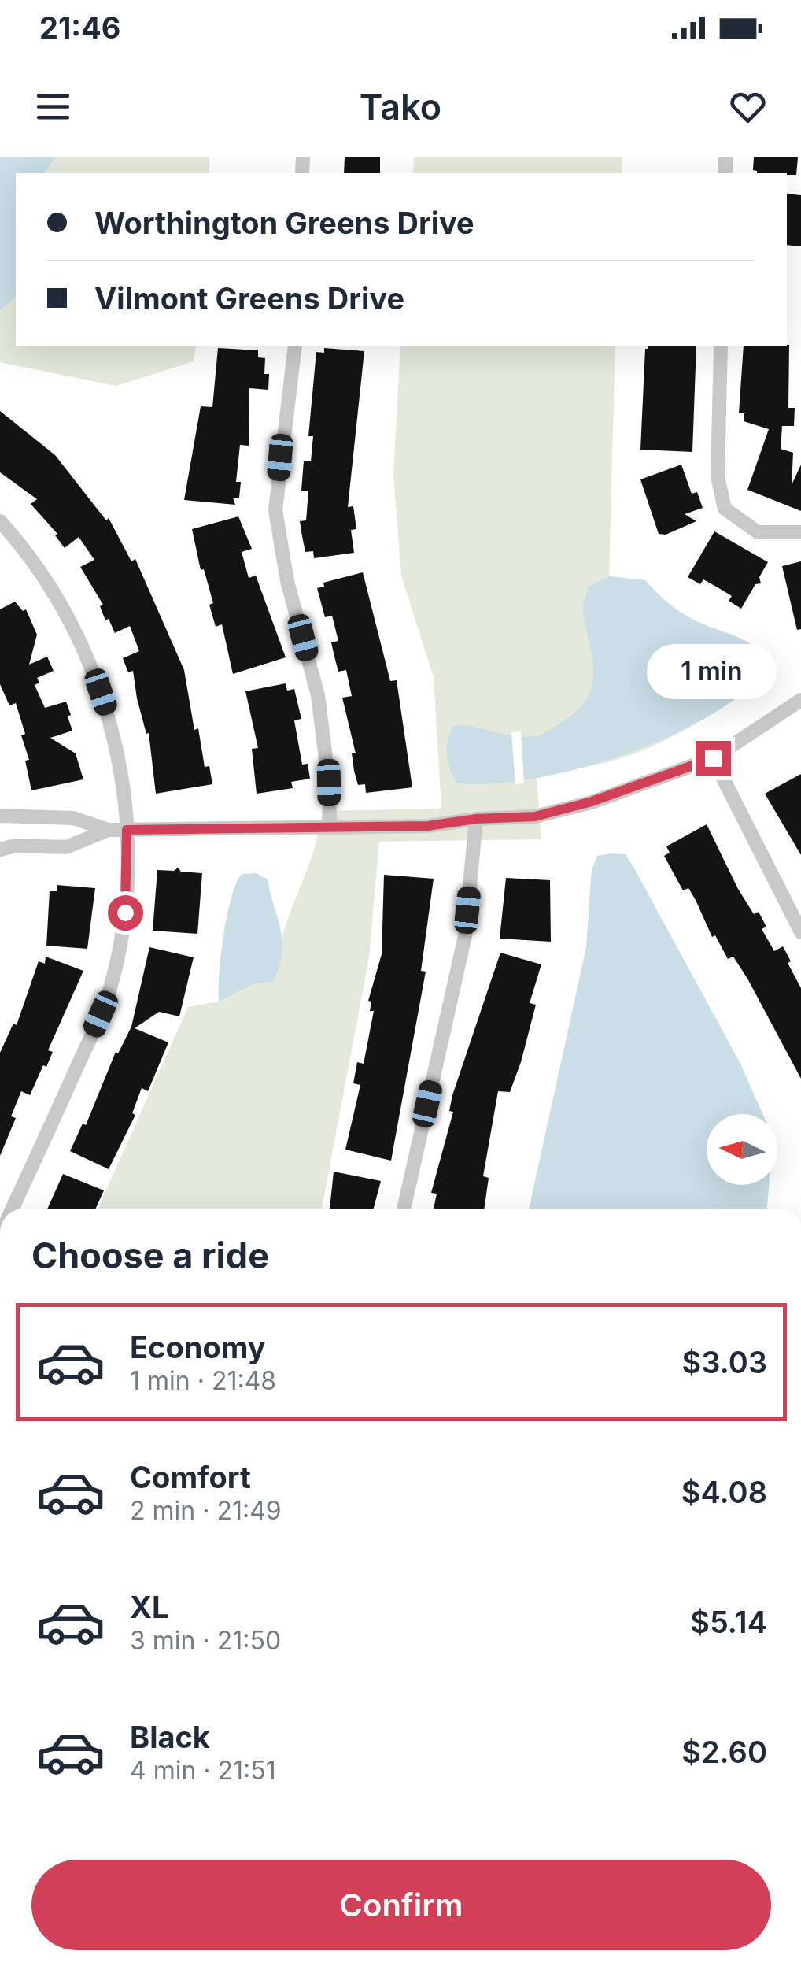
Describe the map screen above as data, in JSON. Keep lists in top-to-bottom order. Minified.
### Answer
{"north":"left","page":{"status":"21:46","header":"Tako","banner":["Worthington Greens Drive","Vilmont Greens Drive"],"bubble":"1 min","heading":"Choose a ride","list":[{"name":"Economy","note":"1 min · 21:48","value":"$3.03"},{"name":"Comfort","note":"2 min · 21:49","value":"$4.08"},{"name":"XL","note":"3 min · 21:50","value":"$5.14"},{"name":"Black","note":"4 min · 21:51","value":"$2.60"}],"buttons":"Confirm"}}
